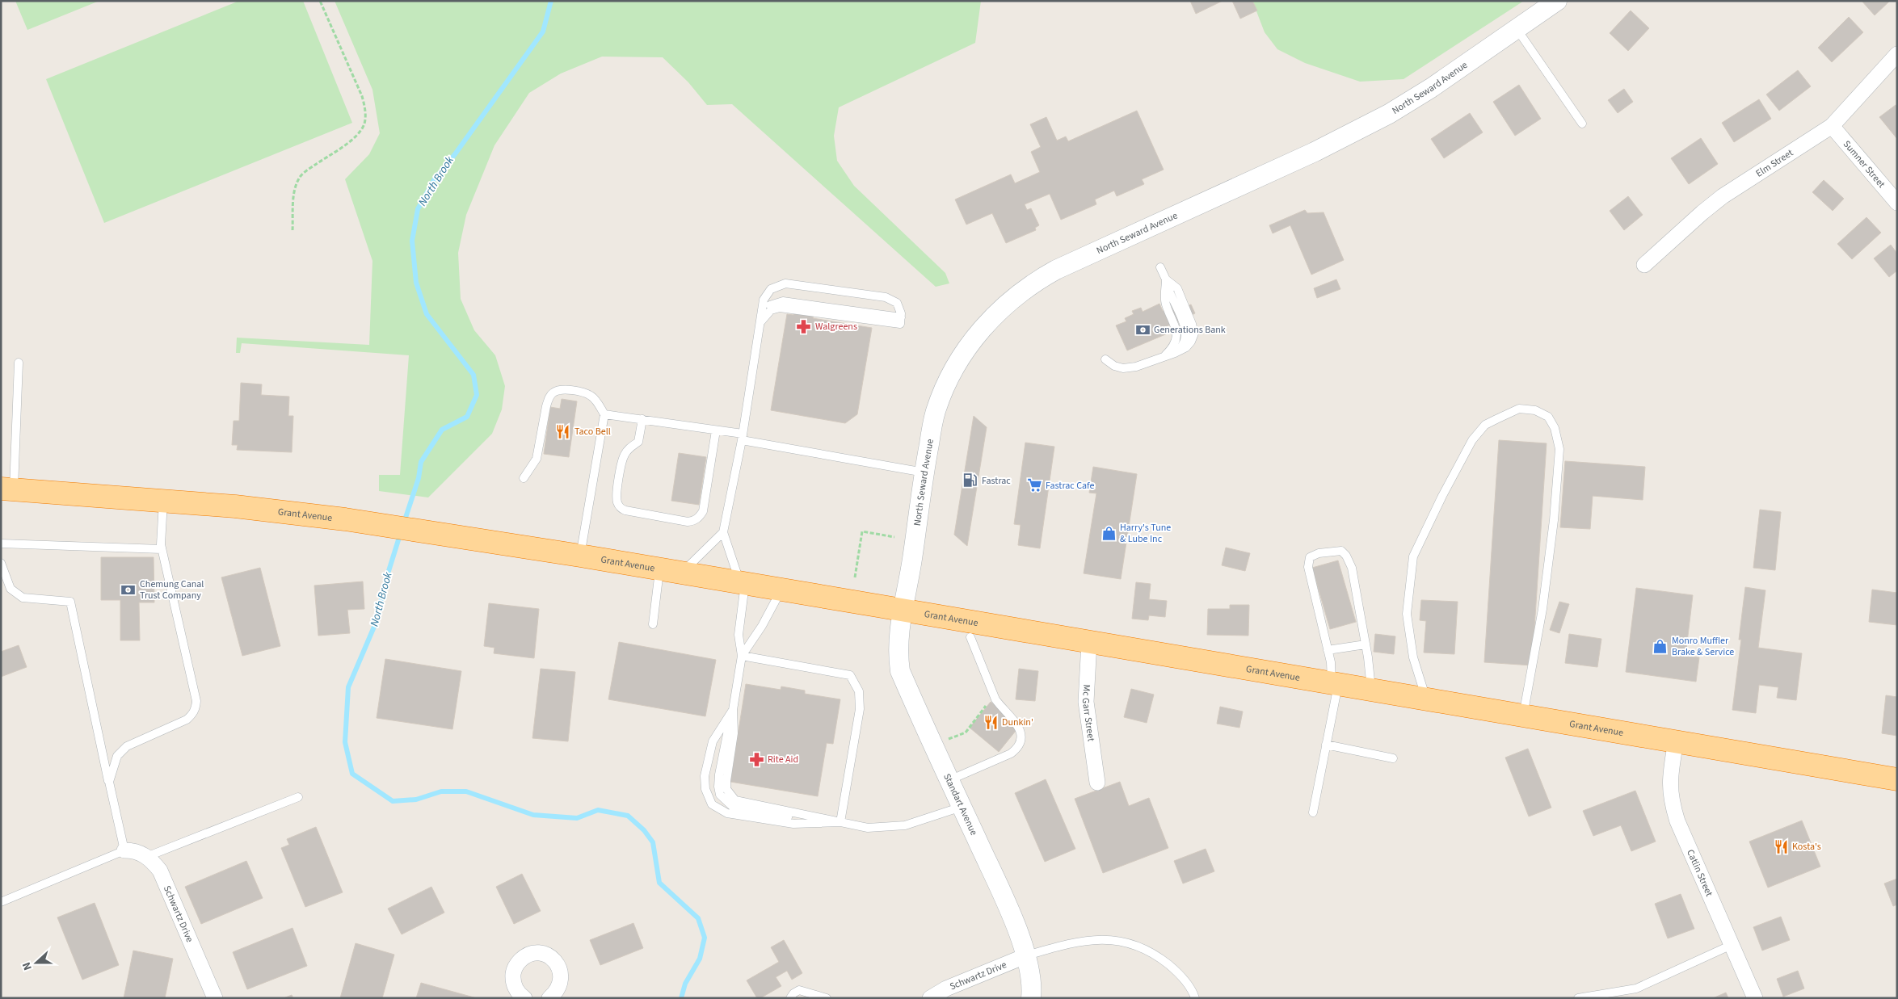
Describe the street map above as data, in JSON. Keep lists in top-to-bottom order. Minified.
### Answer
{"streets":{"highway":["Grant Avenue"],"street":["North Seward Avenue","Elm Street","Sumner Street","Mc Garr Street","Standart Avenue","Catlin Street","Schwartz Drive"]},"crossings":[["North Seward Avenue","Grant Avenue"],["North Seward Avenue","Standart Avenue"],["Elm Street","Sumner Street"],["Grant Avenue","Mc Garr Street"],["Grant Avenue","Standart Avenue"],["Grant Avenue","Catlin Street"],["Standart Avenue","Schwartz Drive"]],"water":["North Brook"],"places":{"pharmacy":["Walgreens","Rite Aid"],"bank":["Generations Bank","Chemung Canal Trust Company"],"restaurant":["Taco Bell","Dunkin'","Kosta's"],"fuel station":["Fastrac"],"supermarket":["Fastrac Cafe"],"shop":["Harry's Tune & Lube Inc","Monro Muffler Brake & Service"]},"north":"left"}
